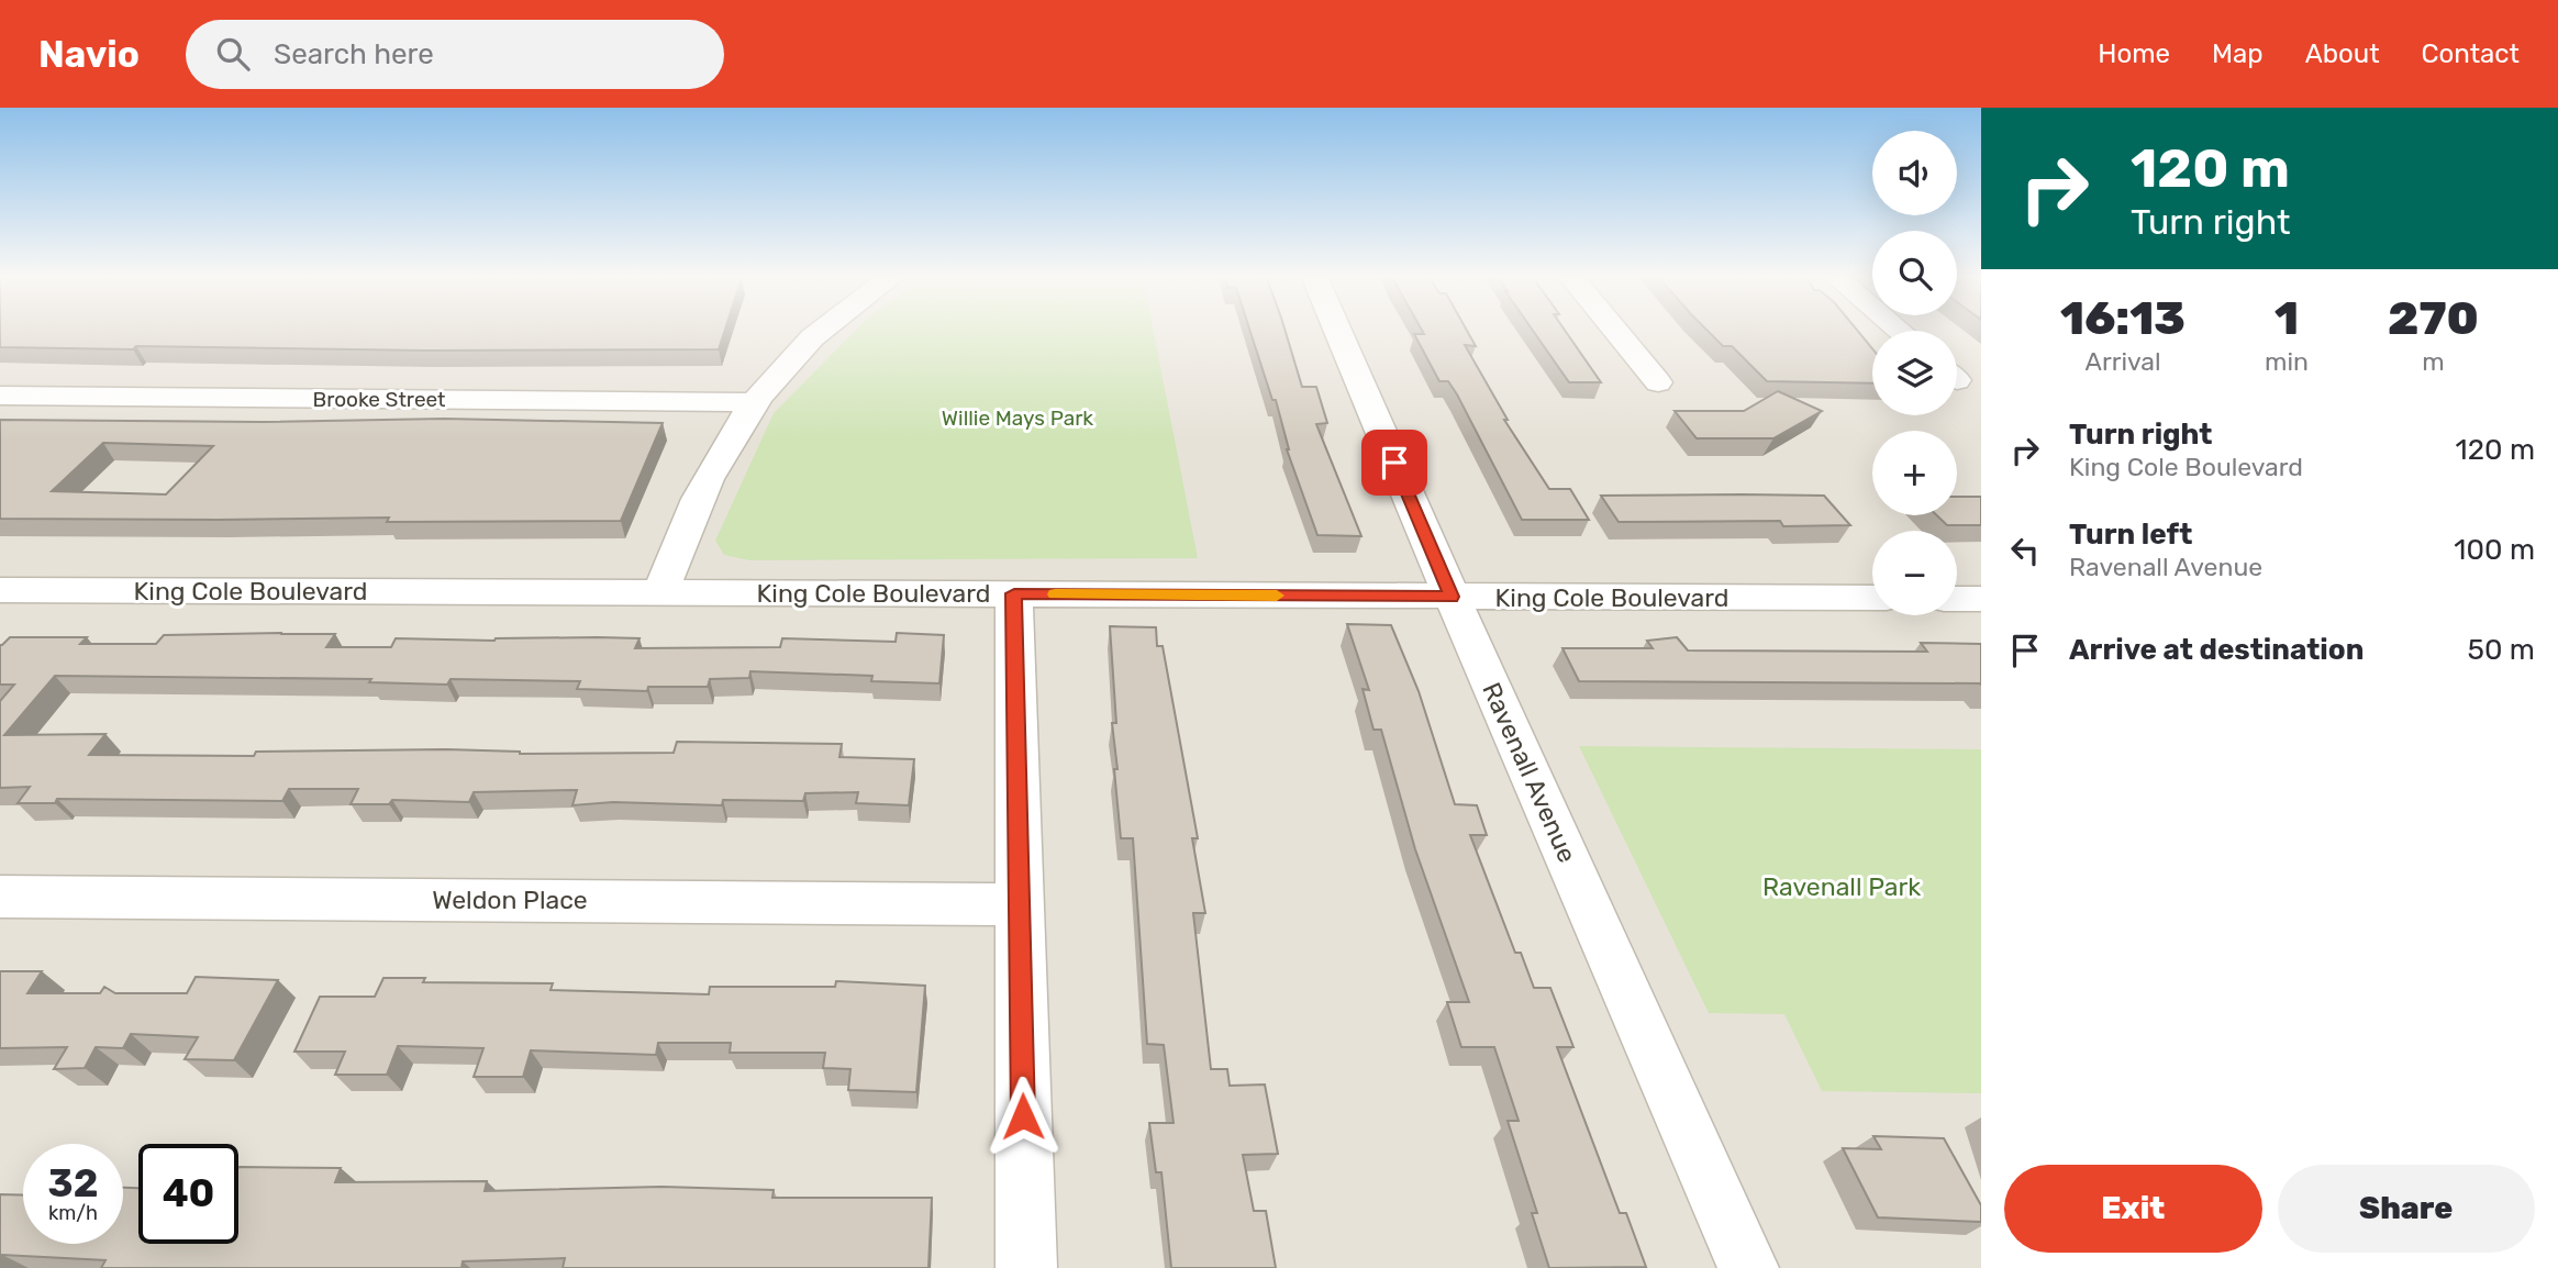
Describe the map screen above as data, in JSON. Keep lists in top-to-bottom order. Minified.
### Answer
{"streets":{"street":["Brooke Street","King Cole Boulevard","Ravenall Avenue","Weldon Place"]},"crossings":[["King Cole Boulevard","Ravenall Avenue"]],"parks":["Willie Mays Park","Ravenall Park"],"page":{"header":"Navio","search":"Search here","nav":["Home","Map","About","Contact"],"turn":["120 m","Turn right"],"map_buttons":["+","−"],"eta":["16:13","Arrival","1","min","270","m"],"list":[{"name":"Turn right","note":"King Cole Boulevard","value":"120 m"},{"name":"Turn left","note":"Ravenall Avenue","value":"100 m"},{"name":"Arrive at destination","value":"50 m"}],"speed":"32 km/h","limit":"40","buttons":["Exit","Share"]}}
